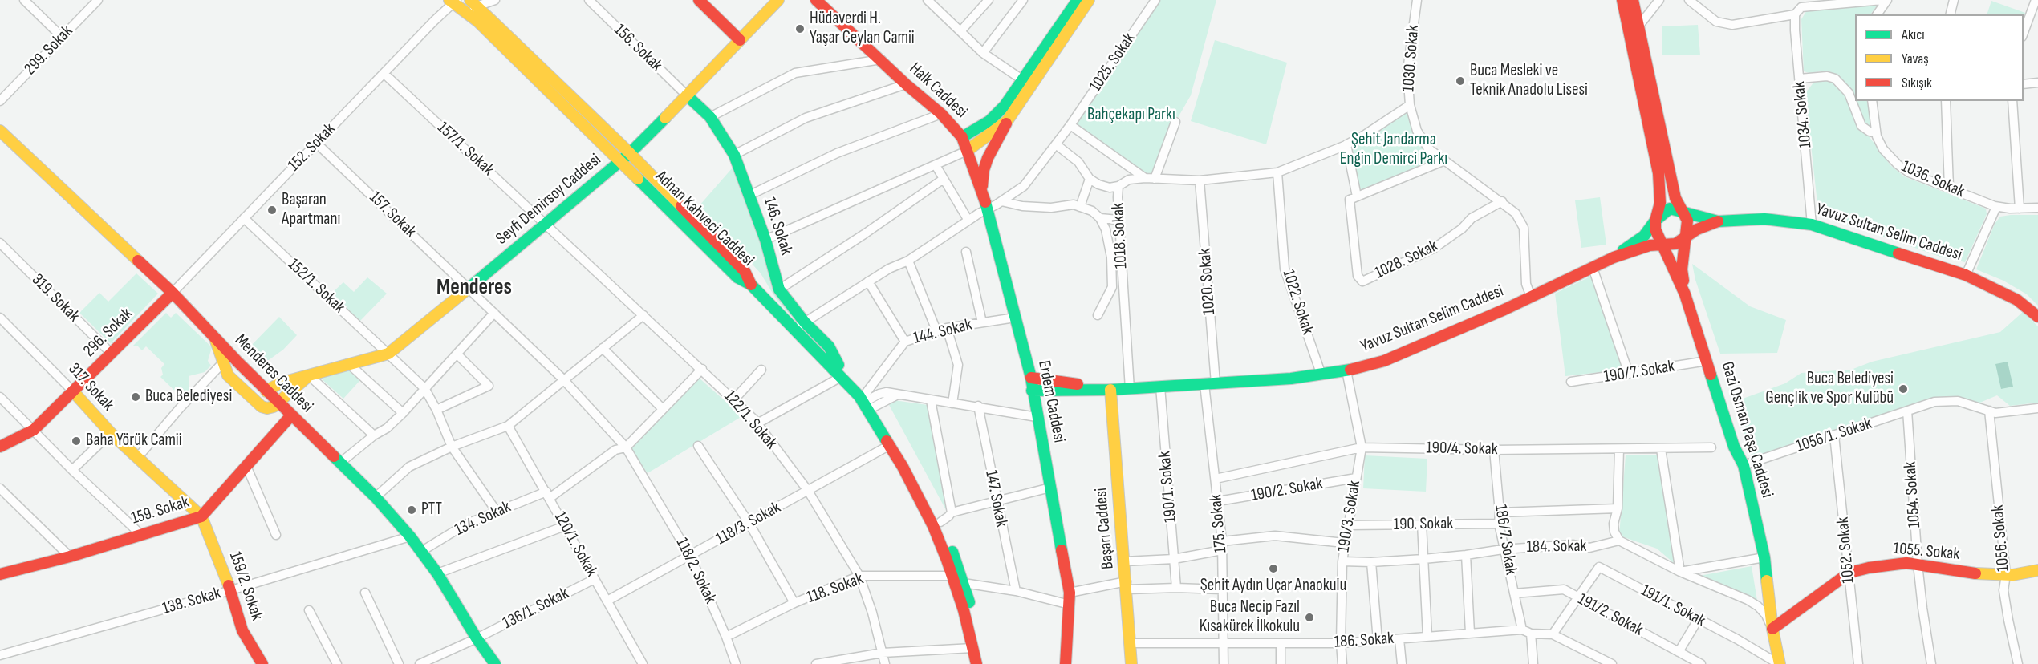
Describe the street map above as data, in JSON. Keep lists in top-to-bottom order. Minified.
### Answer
{"streets":{"main road":["Halk Caddesi","Seyfi Demirsoy Caddesi","Adnan Kahveci Caddesi","146. Sokak","Yavuz Sultan Selim Caddesi","296. Sokak","Menderes Caddesi","317. Sokak","Erdem Caddesi","Gazi Osman Paşa Caddesi","159. Sokak","Başarı Caddesi","1055. Sokak","159/2. Sokak"],"street":["156. Sokak","299. Sokak","1030. Sokak","1025. Sokak","1034. Sokak","152. Sokak","157/1. Sokak","1036. Sokak","157. Sokak","1018. Sokak","1028. Sokak","1020. Sokak","152/1. Sokak","319. Sokak","1022. Sokak","144. Sokak","190/7. Sokak","122/1. Sokak","1056/1. Sokak","190/4. Sokak","190/1. Sokak","190/2. Sokak","1054. Sokak","147. Sokak","190/3. Sokak","134. Sokak","118/3. Sokak","175. Sokak","190. Sokak","1056. Sokak","186/7. Sokak","120/1. Sokak","184. Sokak","1052. Sokak","118/2. Sokak","118. Sokak","138. Sokak","191/1. Sokak","136/1. Sokak","191/2. Sokak","186. Sokak"]},"crossings":[["156. Sokak","Seyfi Demirsoy Caddesi"],["156. Sokak","146. Sokak"],["1030. Sokak","Yavuz Sultan Selim Caddesi"],["1030. Sokak","1018. Sokak"],["1030. Sokak","1028. Sokak"],["1025. Sokak","146. Sokak"],["1025. Sokak","Erdem Caddesi"],["Halk Caddesi","Erdem Caddesi"],["1034. Sokak","Yavuz Sultan Selim Caddesi"],["152. Sokak","157/1. Sokak"],["152. Sokak","157. Sokak"],["152. Sokak","Adnan Kahveci Caddesi"],["152. Sokak","152/1. Sokak"],["152. Sokak","296. Sokak"],["152. Sokak","Menderes Caddesi"],["157/1. Sokak","Seyfi Demirsoy Caddesi"],["157/1. Sokak","122/1. Sokak"],["Seyfi Demirsoy Caddesi","157. Sokak"],["Seyfi Demirsoy Caddesi","Adnan Kahveci Caddesi"],["Seyfi Demirsoy Caddesi","146. Sokak"],["Seyfi Demirsoy Caddesi","152/1. Sokak"],["Seyfi Demirsoy Caddesi","Menderes Caddesi"],["Seyfi Demirsoy Caddesi","122/1. Sokak"],["157. Sokak","118/2. Sokak"],["Yavuz Sultan Selim Caddesi","1018. Sokak"],["Yavuz Sultan Selim Caddesi","1020. Sokak"],["Yavuz Sultan Selim Caddesi","1022. Sokak"],["Yavuz Sultan Selim Caddesi","Erdem Caddesi"],["Yavuz Sultan Selim Caddesi","190/1. Sokak"],["Yavuz Sultan Selim Caddesi","190/3. Sokak"],["Yavuz Sultan Selim Caddesi","175. Sokak"],["Yavuz Sultan Selim Caddesi","Başarı Caddesi"],["1018. Sokak","1020. Sokak"],["1018. Sokak","1022. Sokak"],["1020. Sokak","175. Sokak"],["152/1. Sokak","134. Sokak"],["319. Sokak","296. Sokak"],["144. Sokak","Erdem Caddesi"],["296. Sokak","Menderes Caddesi"],["296. Sokak","317. Sokak"],["190/7. Sokak","Gazi Osman Paşa Caddesi"],["Menderes Caddesi","159. Sokak"],["Menderes Caddesi","134. Sokak"],["Menderes Caddesi","138. Sokak"],["Menderes Caddesi","136/1. Sokak"],["317. Sokak","159. Sokak"],["317. Sokak","159/2. Sokak"],["122/1. Sokak","118/3. Sokak"],["122/1. Sokak","118. Sokak"],["Gazi Osman Paşa Caddesi","1056/1. Sokak"],["Gazi Osman Paşa Caddesi","1055. Sokak"],["Gazi Osman Paşa Caddesi","191/1. Sokak"],["1056/1. Sokak","1054. Sokak"],["1056/1. Sokak","1056. Sokak"],["1056/1. Sokak","1052. Sokak"],["190/4. Sokak","190/3. Sokak"],["190/4. Sokak","175. Sokak"],["190/4. Sokak","186/7. Sokak"],["190/2. Sokak","190/3. Sokak"],["190/2. Sokak","175. Sokak"],["1054. Sokak","1055. Sokak"],["159. Sokak","159/2. Sokak"],["190/3. Sokak","190. Sokak"],["190/3. Sokak","184. Sokak"],["190/3. Sokak","186. Sokak"],["134. Sokak","120/1. Sokak"],["134. Sokak","118/2. Sokak"],["118/3. Sokak","120/1. Sokak"],["118/3. Sokak","118/2. Sokak"],["175. Sokak","186. Sokak"],["190. Sokak","186/7. Sokak"],["Başarı Caddesi","186. Sokak"],["1056. Sokak","1055. Sokak"],["186/7. Sokak","184. Sokak"],["186/7. Sokak","191/2. Sokak"],["186/7. Sokak","186. Sokak"],["120/1. Sokak","136/1. Sokak"],["1052. Sokak","1055. Sokak"],["118/2. Sokak","118. Sokak"],["159/2. Sokak","138. Sokak"],["191/1. Sokak","191/2. Sokak"]],"districts":["Menderes"],"parks":["Bahçekapı Parkı","Şehit Jandarma Engin Demirci Parkı"],"places":["Hüdaverdi H. Yaşar Ceylan Camii","Buca Mesleki ve Teknik Anadolu Lisesi","Başaran Apartmanı","Buca Belediyesi Gençlik ve Spor Kulübü","Buca Belediyesi","Baha Yörük Camii","PTT","Şehit Aydın Uçar Anaokulu","Buca Necip Fazıl Kısakürek İlkokulu"],"legend":["Akıcı","Yavaş","Sıkışık"]}
